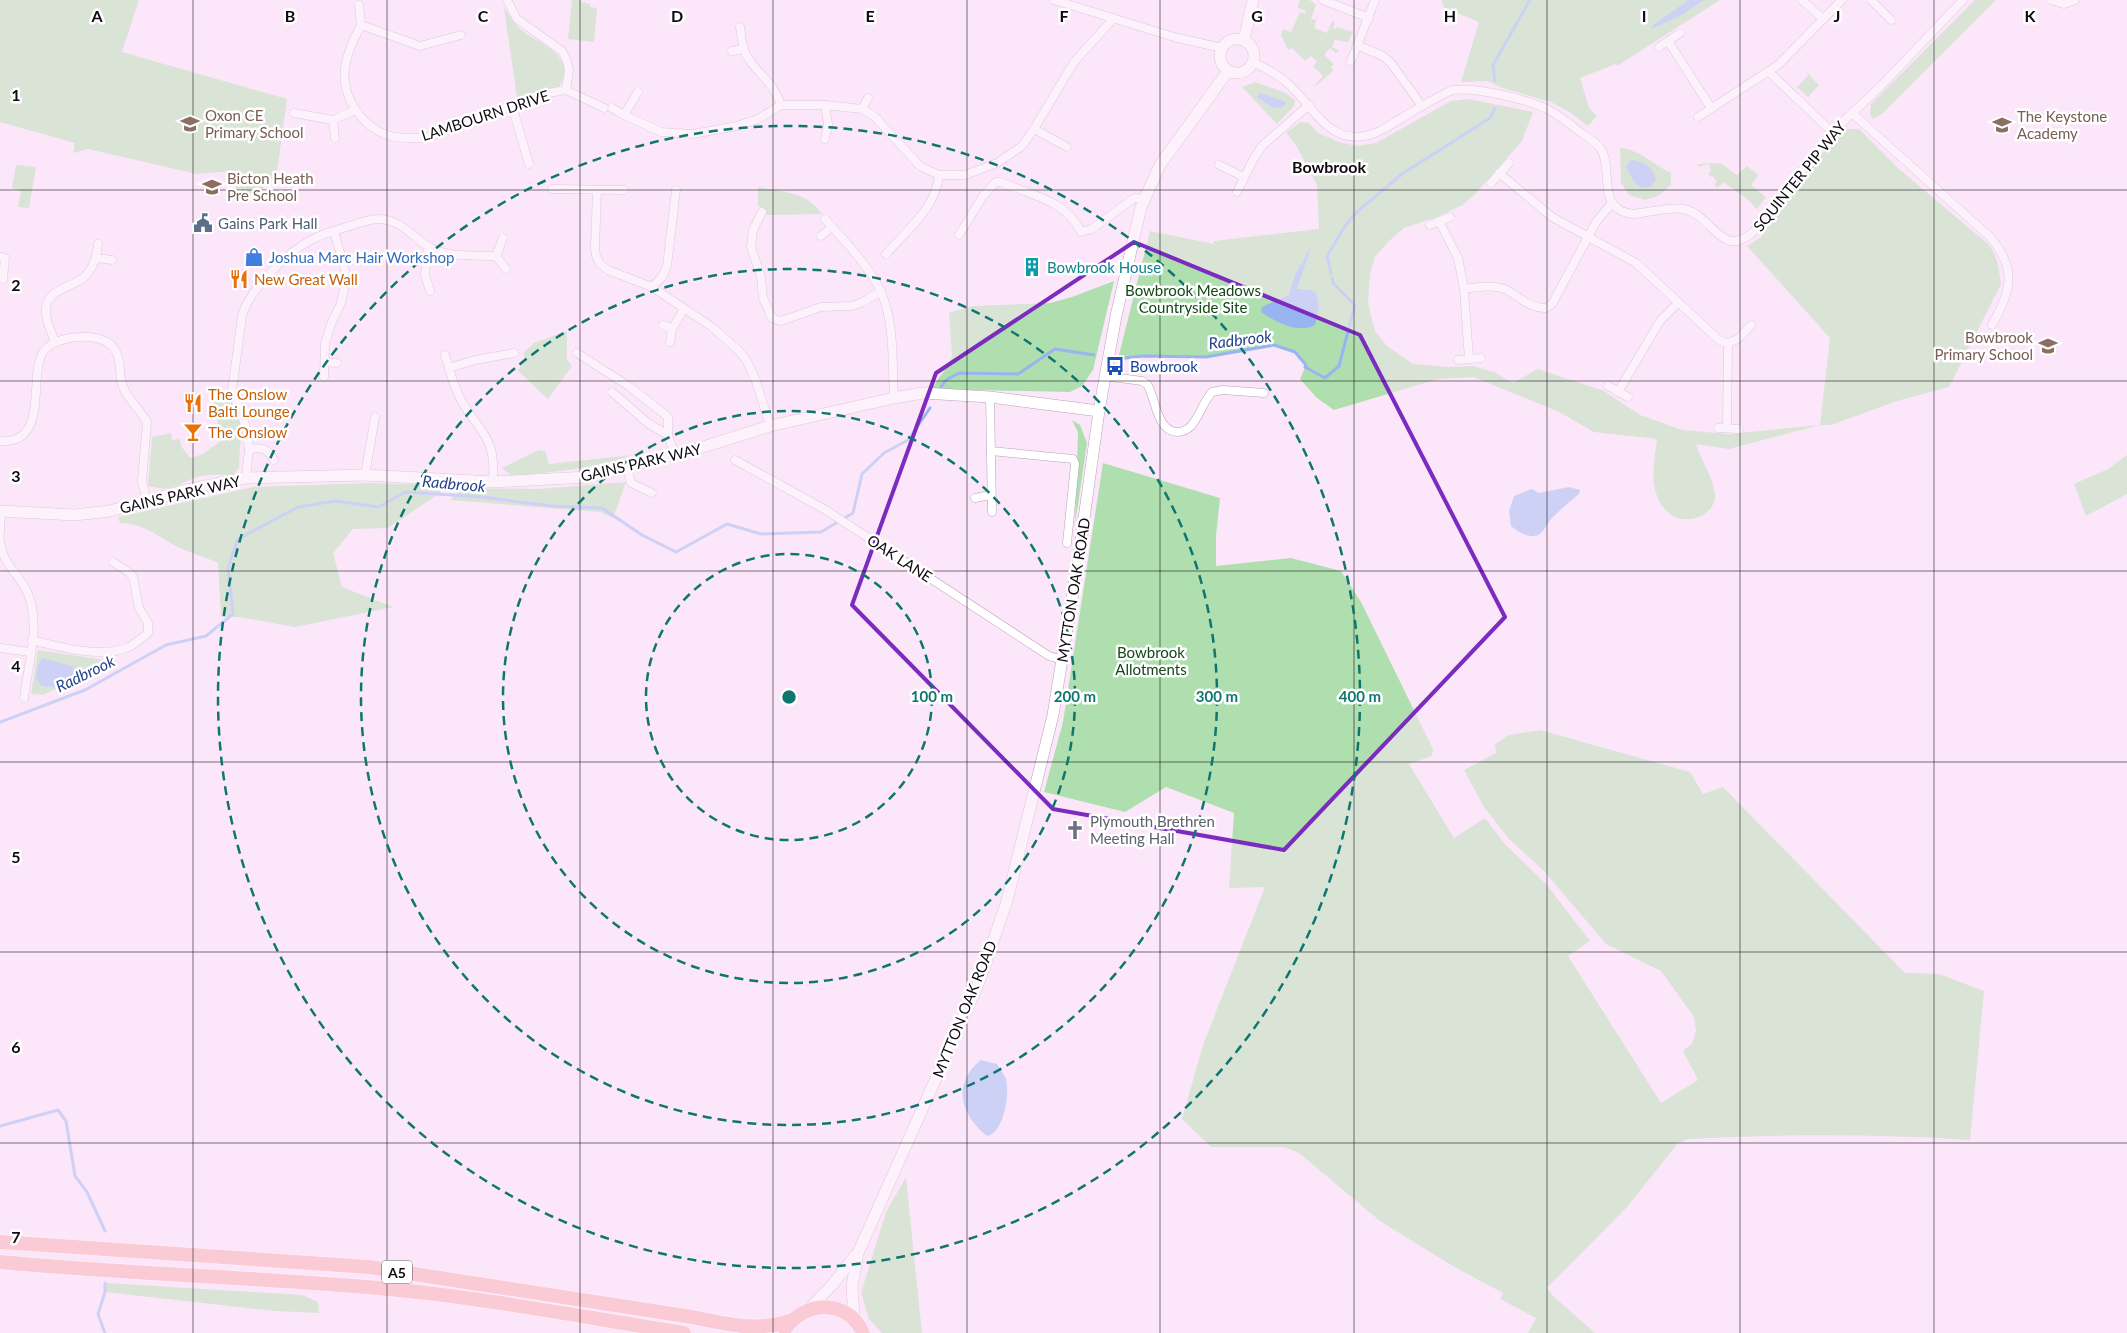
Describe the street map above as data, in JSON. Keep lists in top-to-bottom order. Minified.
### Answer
{"streets":{"highway":["A5"],"main road":["GAINS PARK WAY","MYTTON OAK ROAD"],"street":["LAMBOURN DRIVE","SQUINTER PIP WAY","OAK LANE"]},"crossings":[["GAINS PARK WAY","MYTTON OAK ROAD"],["OAK LANE","MYTTON OAK ROAD"]],"districts":["Bowbrook"],"water":["Radbrook"],"parks":["Bowbrook Meadows Countryside Site","Bowbrook Allotments"],"places":{"school or university":["Oxon CE Primary School","The Keystone Academy","Bicton Heath Pre School","Bowbrook Primary School"],"public building":["Gains Park Hall"],"shop":["Joshua Marc Hair Workshop"],"building":["Bowbrook House"],"restaurant":["New Great Wall","The Onslow Balti Lounge"],"bus stop":["Bowbrook"],"bar":["The Onslow"],"church":["Plymouth Brethren Meeting Hall"]},"grid":{"columns":["A","B","C","D","E","F","G","H","I","J","K"],"rows":["1","2","3","4","5","6","7"]},"rings":["100 m","200 m","300 m","400 m"]}
